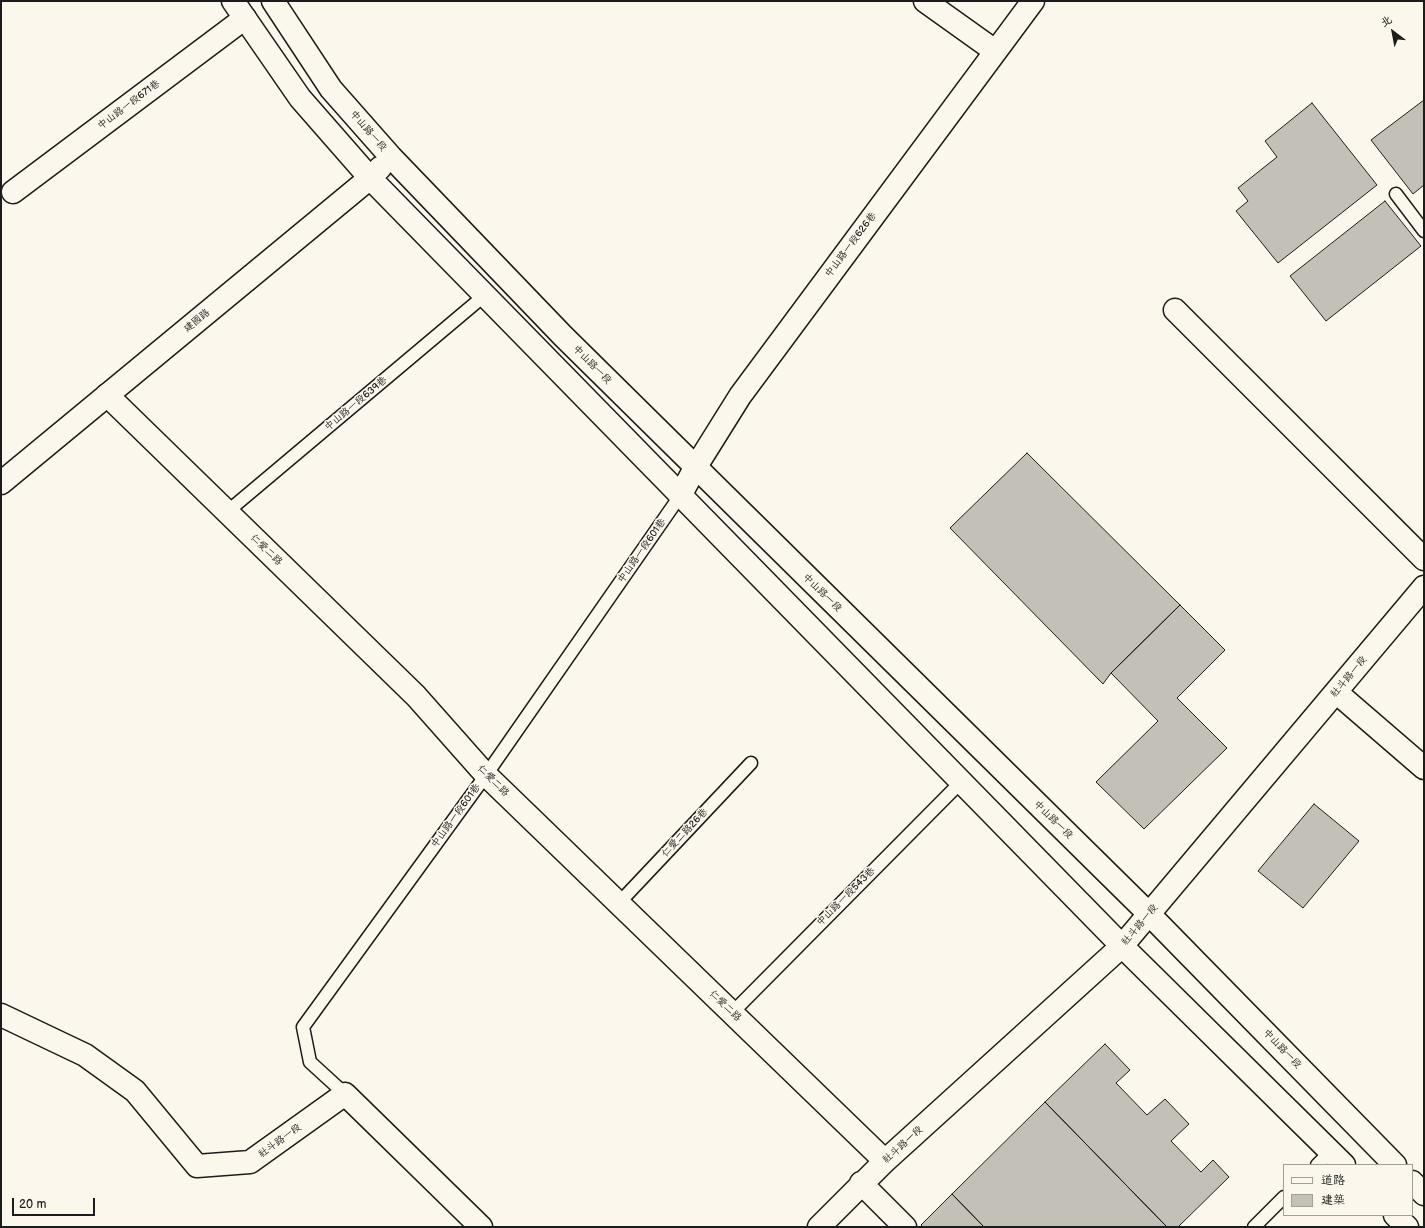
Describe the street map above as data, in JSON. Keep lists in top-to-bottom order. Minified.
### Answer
{"streets":{"street":["中山路一段671巷","中山路一段","中山路一段626巷","建國路","仁愛二路","社斗路一段"],"lane":["中山路一段639巷","中山路一段601巷","仁愛二路26巷","中山路一段543巷"]},"crossings":[["中山路一段","中山路一段626巷"],["中山路一段","建國路"],["中山路一段","社斗路一段"],["中山路一段626巷","中山路一段601巷"],["建國路","仁愛二路"],["中山路一段639巷","仁愛二路"],["仁愛二路","中山路一段601巷"],["仁愛二路","社斗路一段"],["仁愛二路","仁愛二路26巷"],["仁愛二路","中山路一段543巷"],["中山路一段601巷","社斗路一段"]],"legend":["道路","建築"],"scale_bar":"20 m","north":"top left"}
